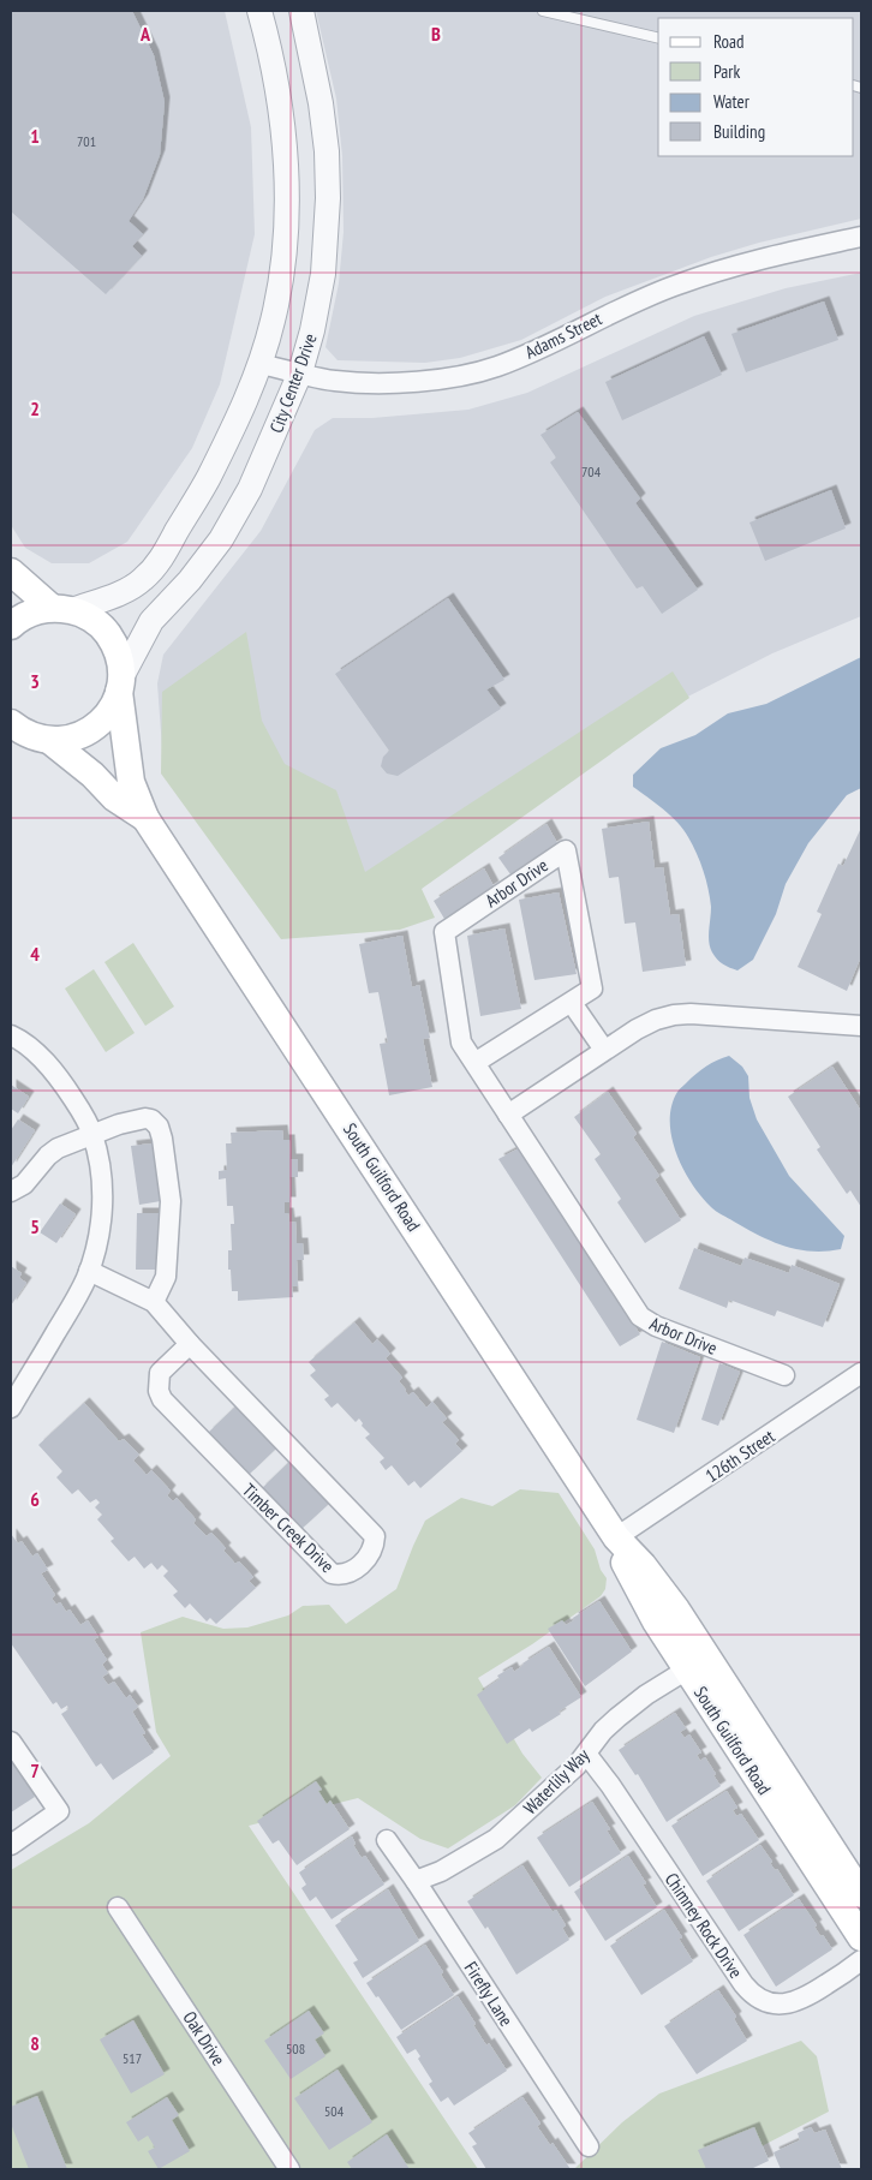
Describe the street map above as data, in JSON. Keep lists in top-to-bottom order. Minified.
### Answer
{"streets":{"main road":["South Guilford Road"],"street":["Adams Street","City Center Drive","Arbor Drive","126th Street","Timber Creek Drive","Waterlily Way","Chimney Rock Drive","Firefly Lane","Oak Drive"]},"crossings":[["Adams Street","City Center Drive"],["City Center Drive","South Guilford Road"],["South Guilford Road","126th Street"],["South Guilford Road","Waterlily Way"],["Waterlily Way","Chimney Rock Drive"],["Waterlily Way","Firefly Lane"]],"house_numbers":["701","704","508","517","504"],"legend":["Road","Park","Water","Building"],"grid":{"columns":["A","B"],"rows":["1","2","3","4","5","6","7","8"]}}
